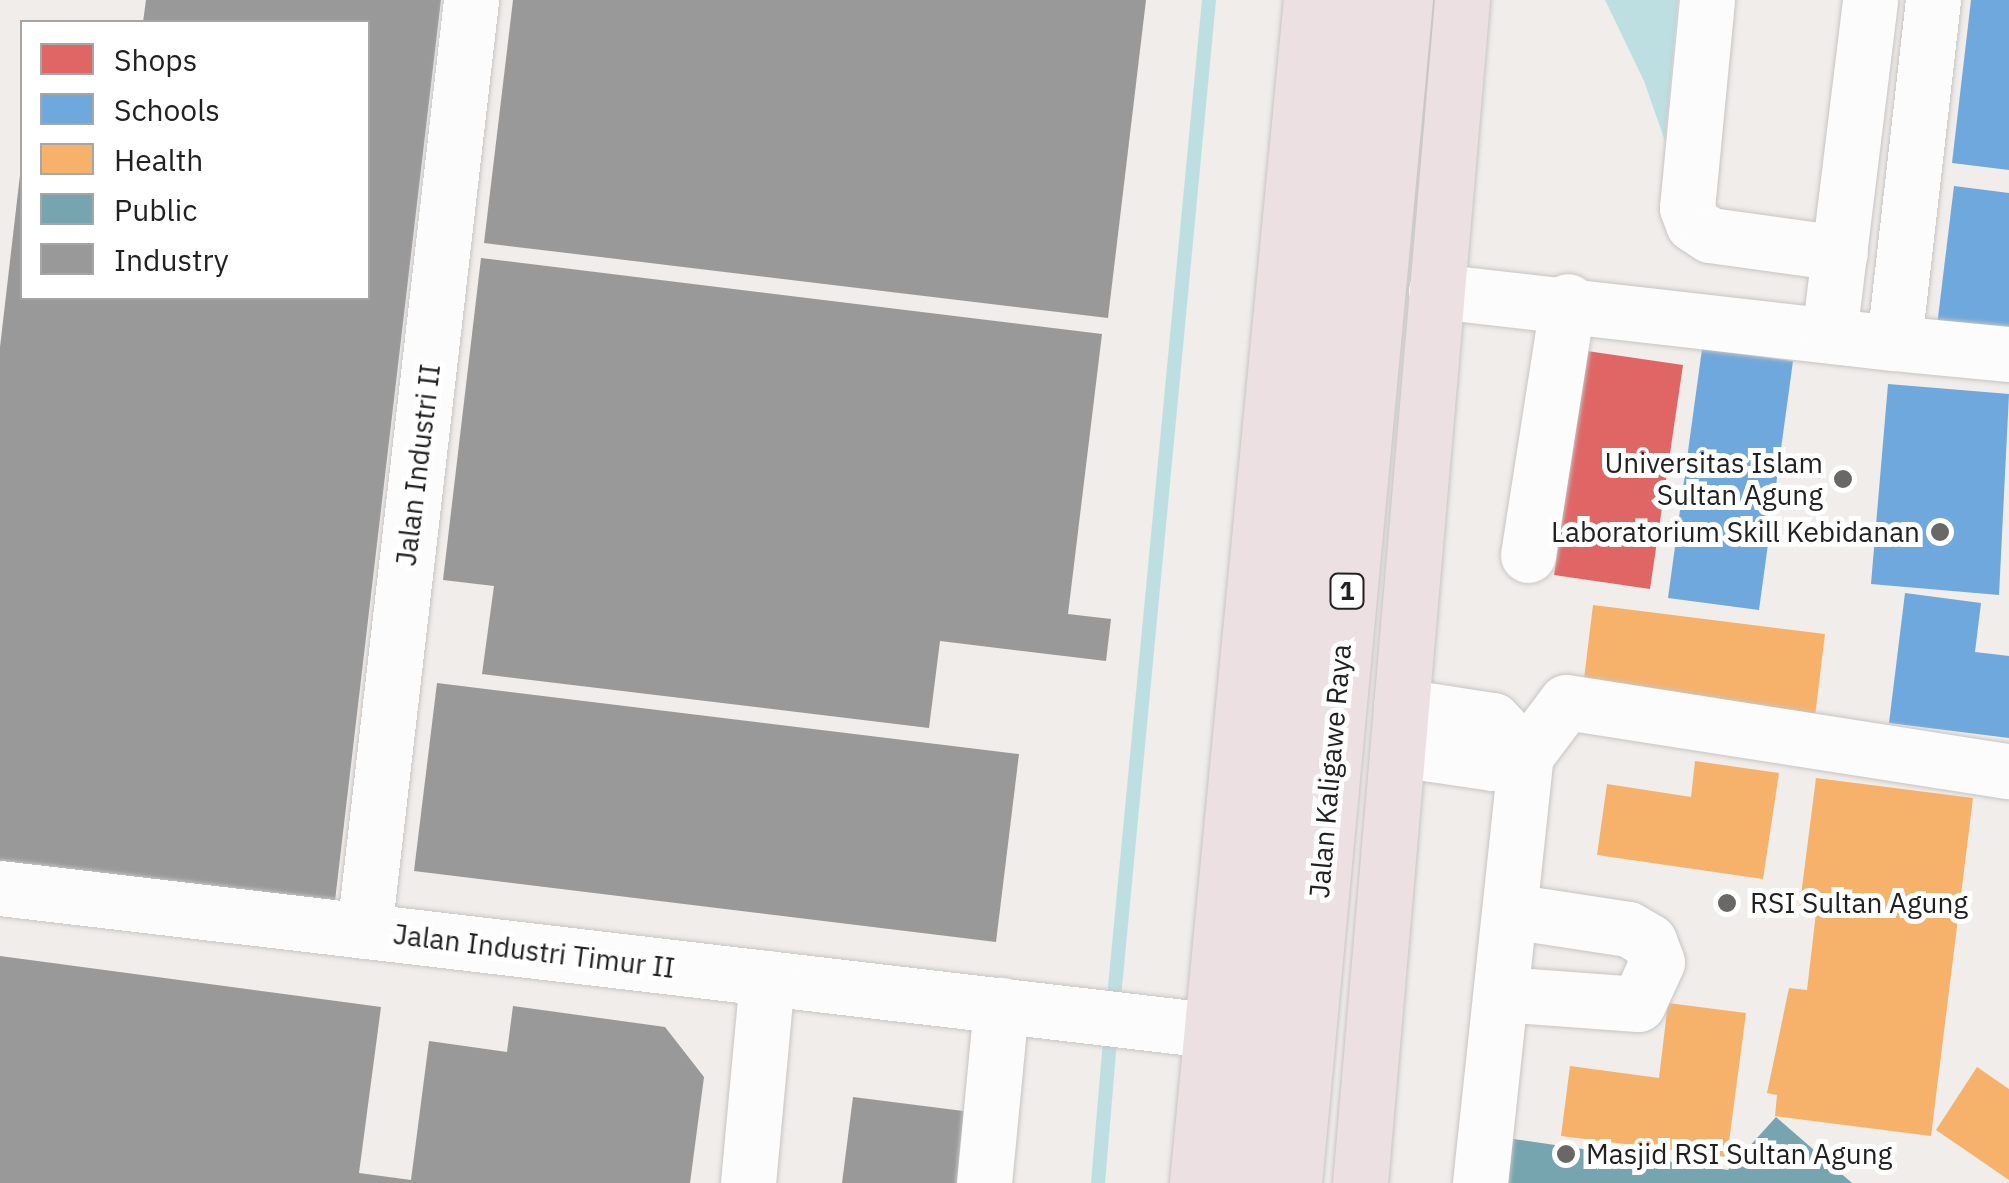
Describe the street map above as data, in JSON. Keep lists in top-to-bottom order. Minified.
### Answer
{"streets":{"highway":["1","Jalan Kaligawe Raya"],"lane":["Jalan Industri II","Jalan Industri Timur II"]},"crossings":[["Jalan Industri II","Jalan Industri Timur II"]],"places":["Universitas Islam Sultan Agung","Laboratorium Skill Kebidanan","RSI Sultan Agung","Masjid RSI Sultan Agung"],"legend":["Shops","Schools","Health","Public","Industry"]}
